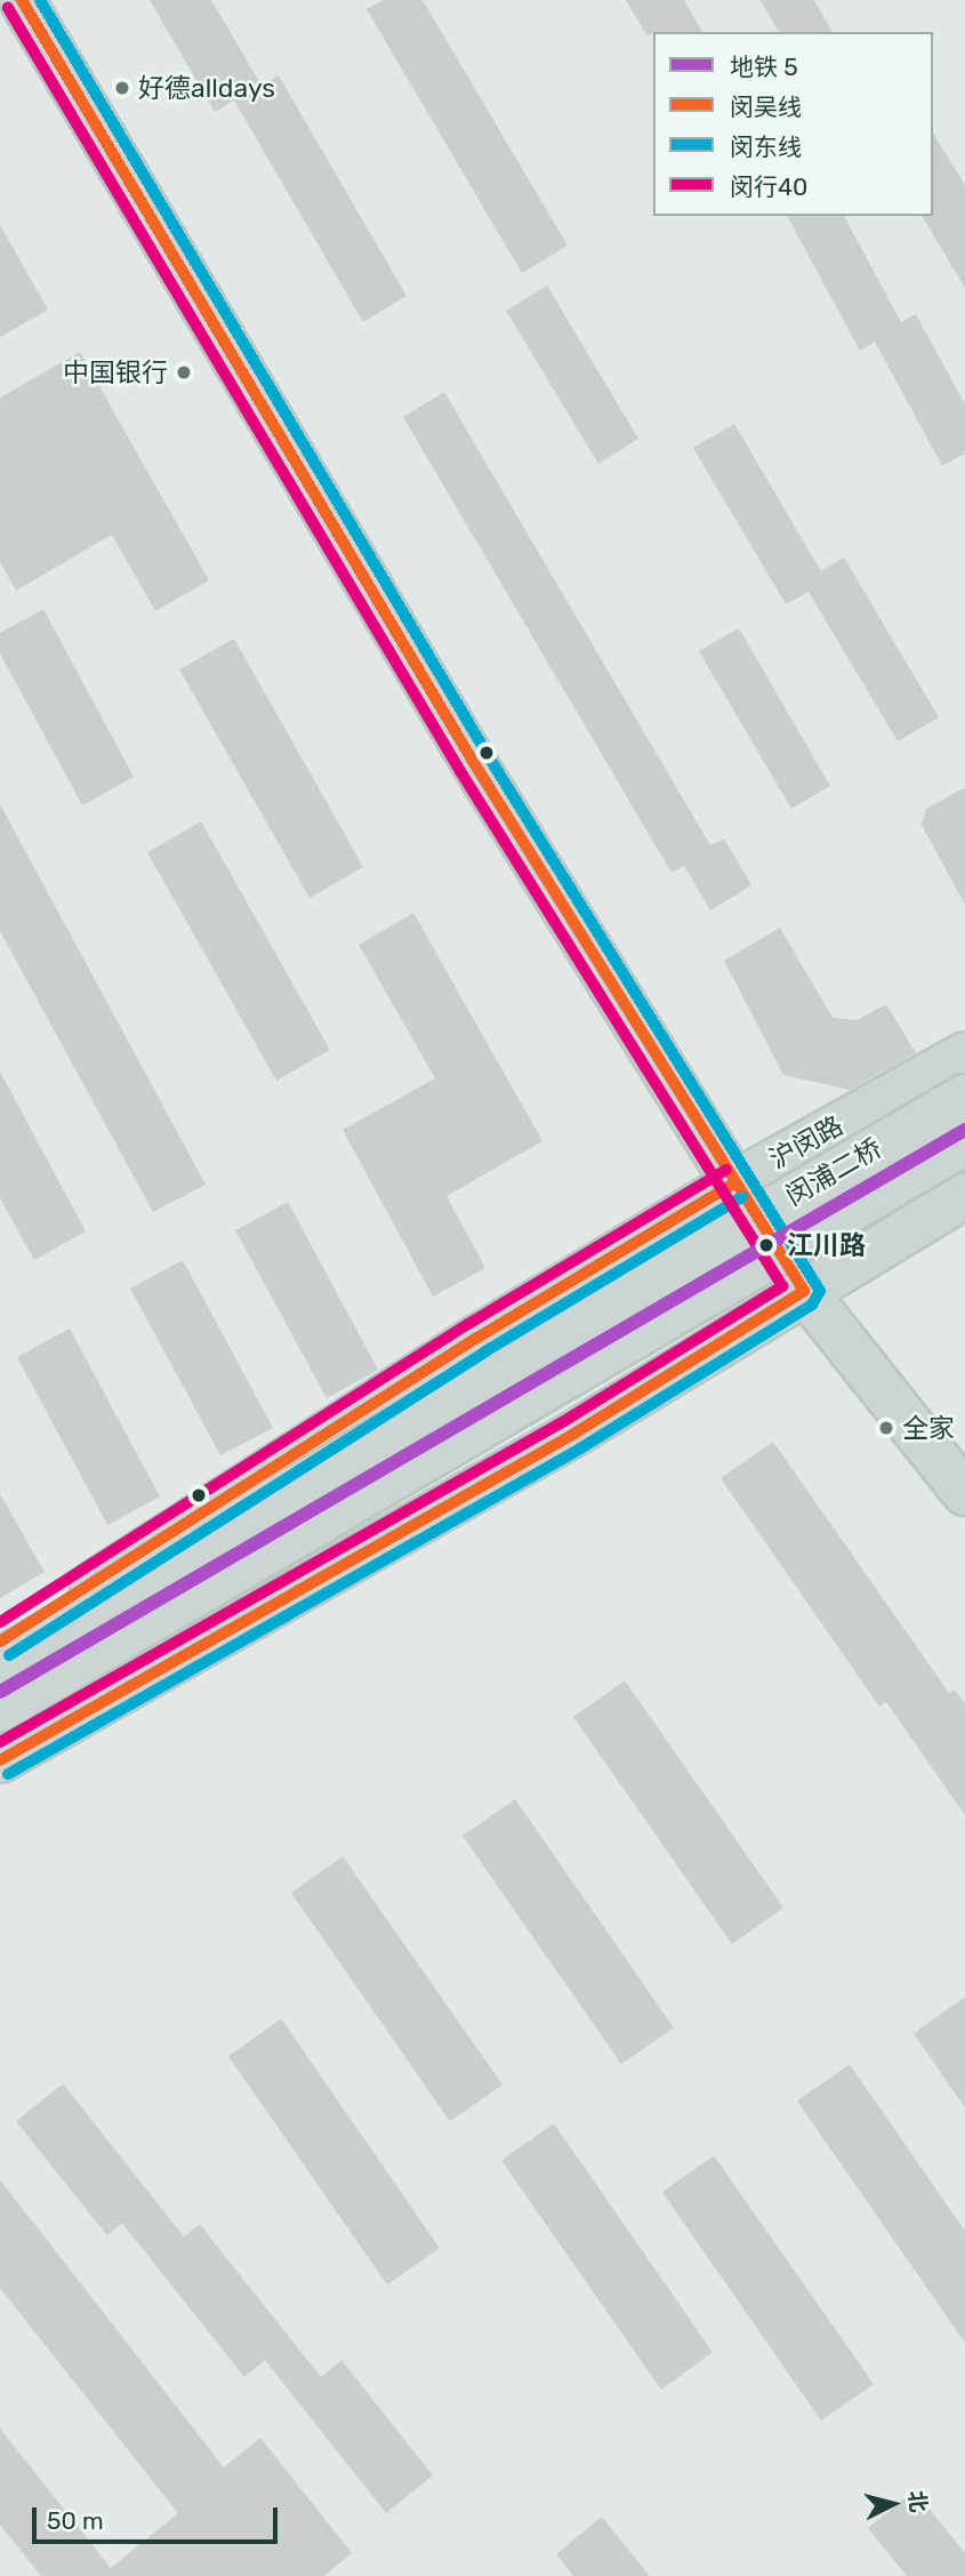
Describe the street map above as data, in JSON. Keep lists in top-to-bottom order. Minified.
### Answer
{"streets":{"main road":["沪闵路","闵浦二桥"]},"places":["好德alldays","中国银行","江川路","全家"],"lines":["transit line 闵吴线","transit line 闵东线","transit line 闵行40","metro line 5"],"legend":["地铁 5","闵吴线","闵东线","闵行40"],"scale_bar":"50 m","north":"right"}
